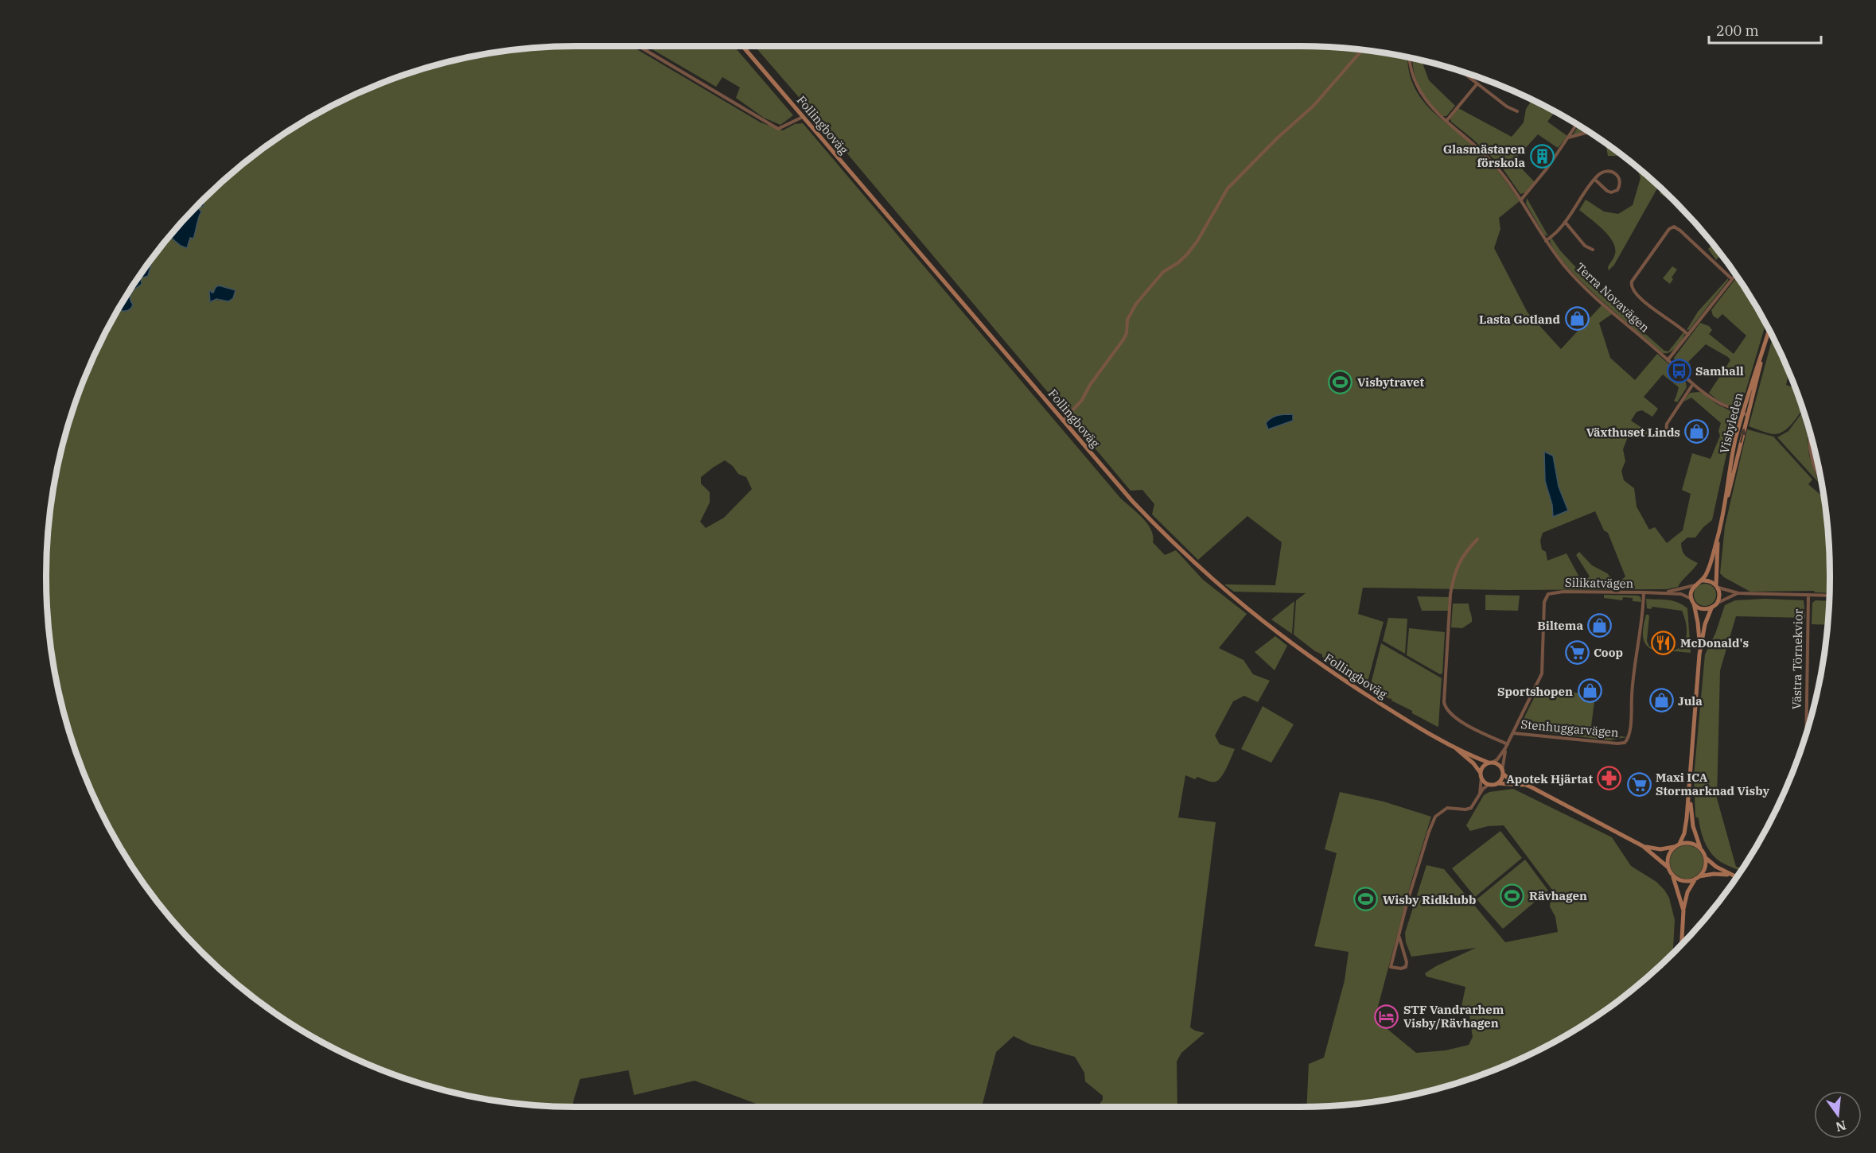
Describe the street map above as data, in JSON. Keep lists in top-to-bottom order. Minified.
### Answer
{"streets":{"main road":["Follingboväg","Visbyleden"],"street":["Terra Novavägen","Silikatvägen","Västra Törnekvior","Stenhuggarvägen"]},"crossings":[["Terra Novavägen","Visbyleden"],["Silikatvägen","Stenhuggarvägen"]],"places":{"building":["Glasmästaren förskola"],"shop":["Lasta Gotland","Växthuset Linds","Biltema","Sportshopen","Jula"],"bus stop":["Samhall"],"sports":["Visbytravet","Rävhagen","Wisby Ridklubb"],"restaurant":["McDonald's"],"supermarket":["Coop","Maxi ICA Stormarknad Visby"],"pharmacy":["Apotek Hjärtat"],"hotel":["STF Vandrarhem Visby/Rävhagen"]},"scale_bar":"200 m","north":"bottom"}
